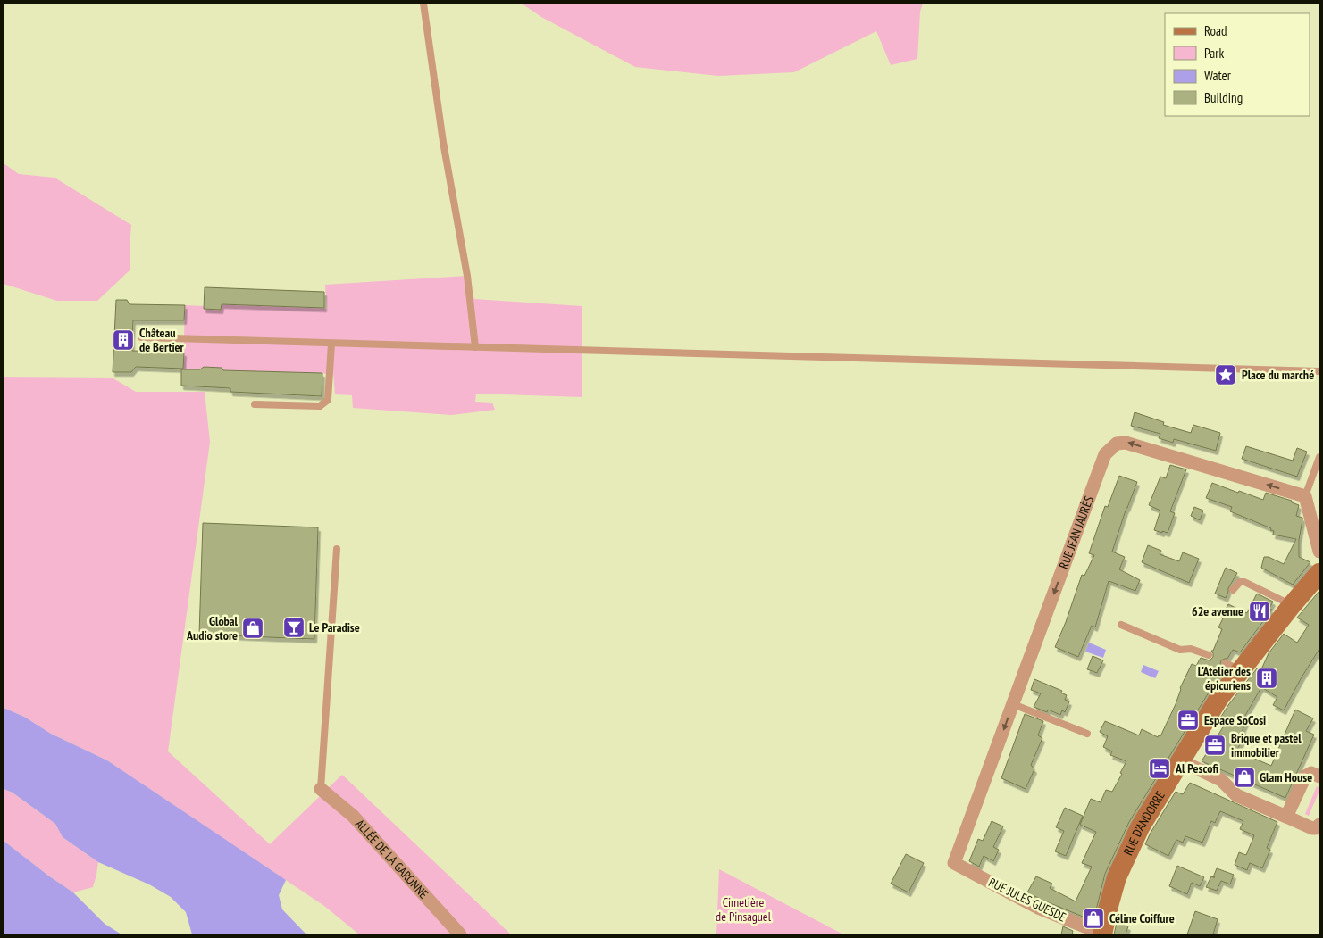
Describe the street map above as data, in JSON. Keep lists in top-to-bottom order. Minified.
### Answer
{"streets":{"main road":["RUE D'ANDORRE"],"street":["RUE JEAN JAURÈS","ALLÉE DE LA GARONNE","RUE JULES GUESDE"]},"crossings":[["RUE JEAN JAURÈS","RUE JULES GUESDE"],["RUE D'ANDORRE","RUE JULES GUESDE"]],"parks":["Cimetière de Pinsaguel"],"places":{"building":["Château de Bertier","L'Atelier des épicuriens"],"place":["Place du marché"],"restaurant":["62e avenue"],"bar":["Le Paradise"],"shop":["Global Audio store","Glam House","Céline Coiffure"],"office":["Espace SoCosi","Brique et pastel immobilier"],"hotel":["Al Pescofi"]},"legend":["Road","Park","Water","Building"]}
